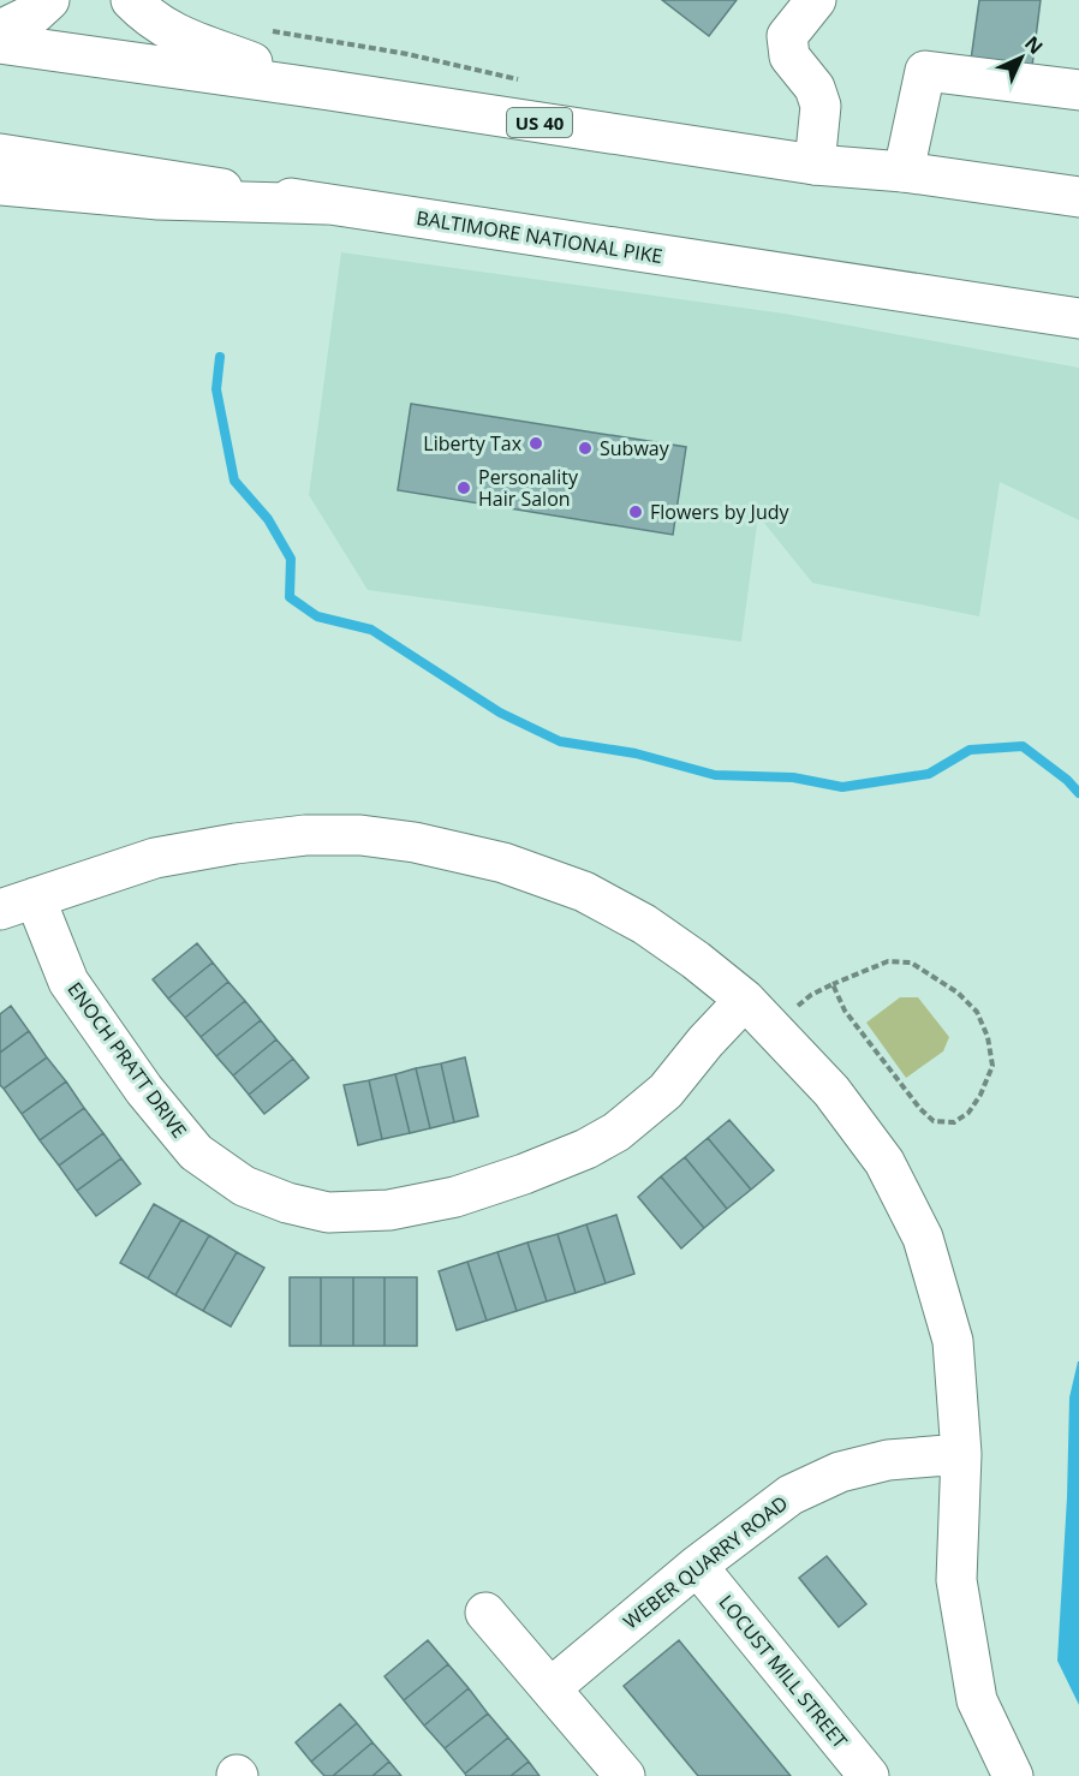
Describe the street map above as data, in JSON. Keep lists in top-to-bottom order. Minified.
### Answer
{"streets":{"main road":["US 40","BALTIMORE NATIONAL PIKE","ENOCH PRATT DRIVE","WEBER QUARRY ROAD","LOCUST MILL STREET"]},"crossings":[["WEBER QUARRY ROAD","LOCUST MILL STREET"]],"places":["Liberty Tax","Subway","Personality Hair Salon","Flowers by Judy"],"north":"top right"}
